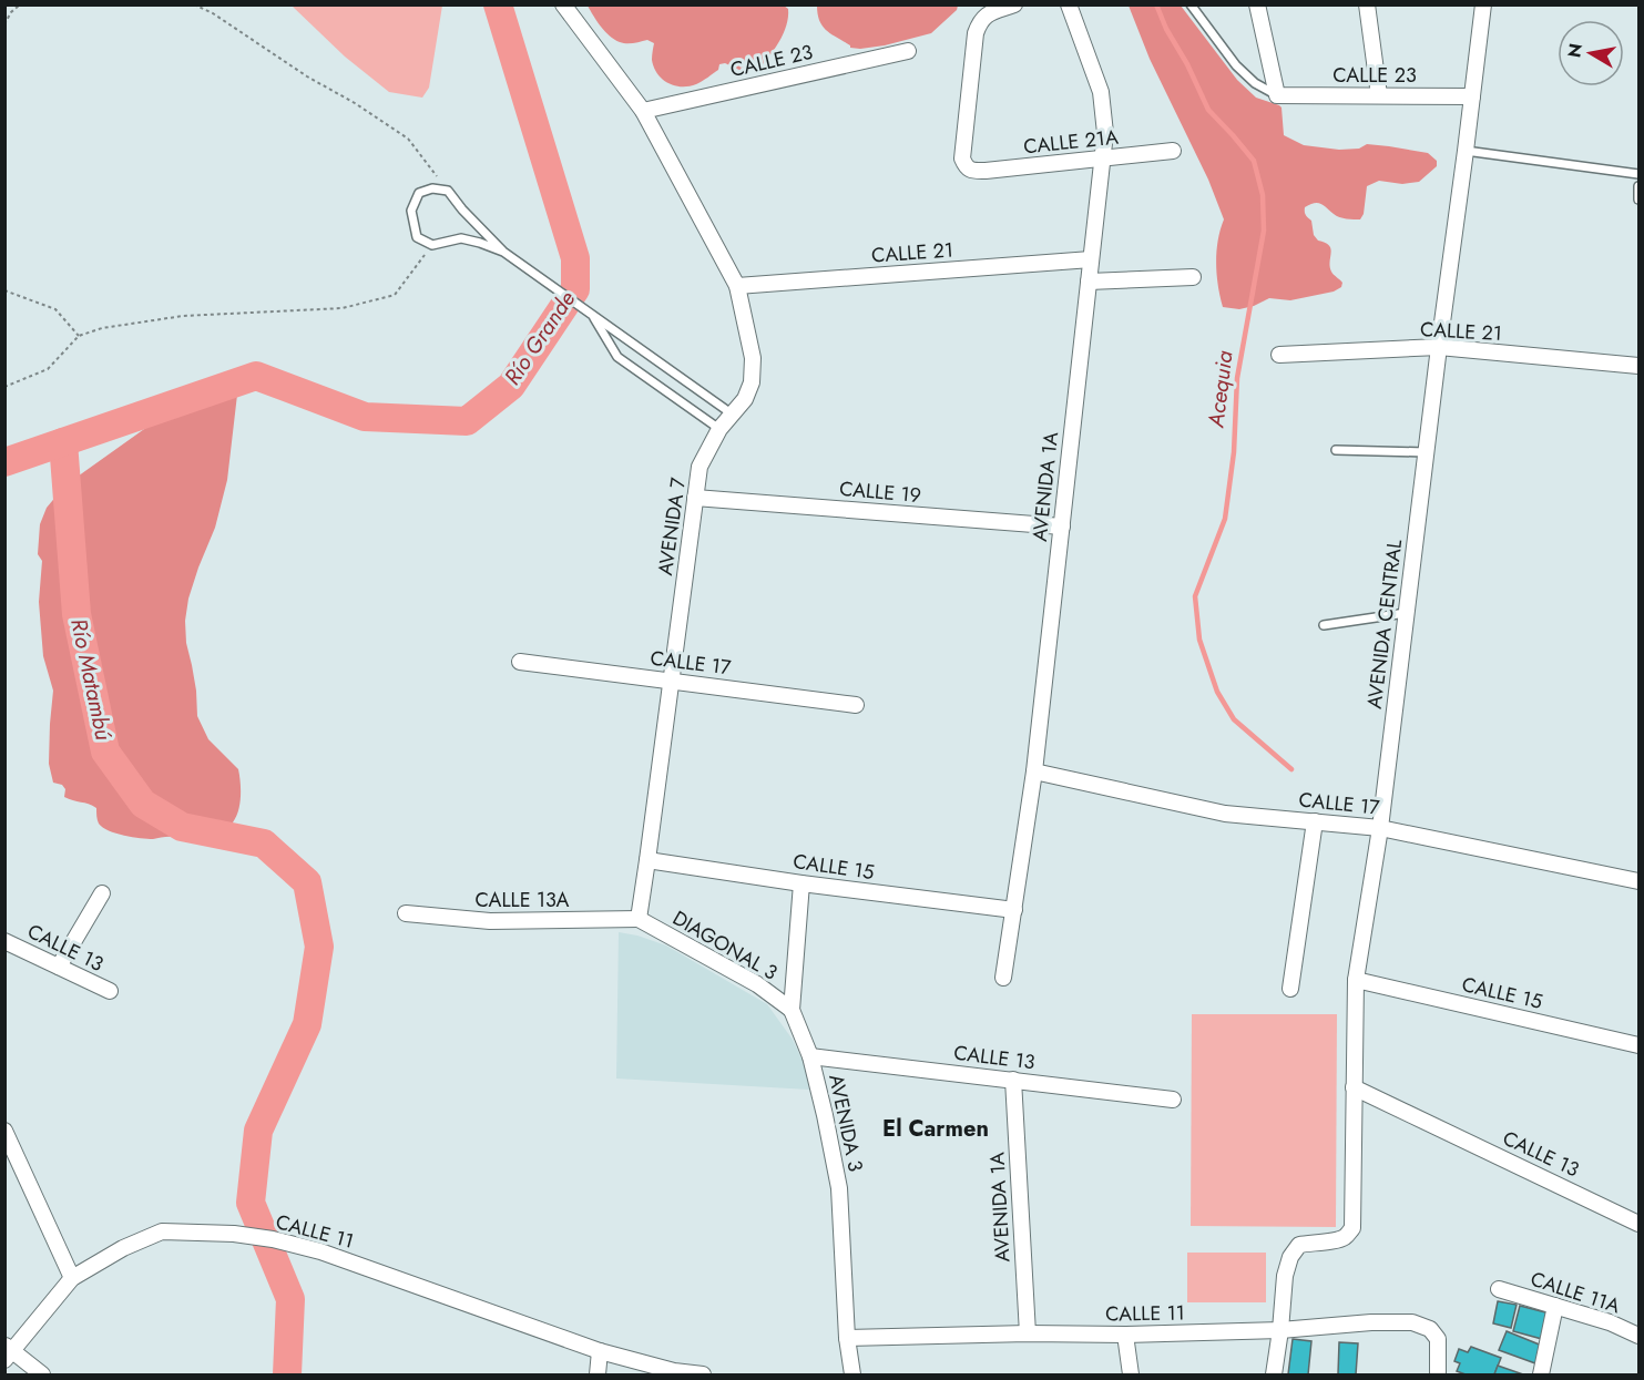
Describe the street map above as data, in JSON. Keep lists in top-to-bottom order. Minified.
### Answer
{"streets":{"street":["CALLE 23","CALLE 21A","CALLE 21","AVENIDA 1A","CALLE 19","AVENIDA 7","AVENIDA CENTRAL","CALLE 17","CALLE 15","CALLE 13A","DIAGONAL 3","CALLE 13","AVENIDA 3","CALLE 11","CALLE 11A"]},"crossings":[["CALLE 23","AVENIDA 7"],["CALLE 23","AVENIDA CENTRAL"],["CALLE 21A","AVENIDA 1A"],["CALLE 21","AVENIDA 1A"],["CALLE 21","AVENIDA 7"],["CALLE 21","AVENIDA CENTRAL"],["AVENIDA 1A","CALLE 19"],["AVENIDA 1A","CALLE 17"],["AVENIDA 1A","CALLE 15"],["AVENIDA 1A","CALLE 13"],["AVENIDA 1A","CALLE 11"],["CALLE 19","AVENIDA 7"],["AVENIDA 7","CALLE 17"],["AVENIDA 7","CALLE 15"],["AVENIDA 7","CALLE 13A"],["AVENIDA 7","DIAGONAL 3"],["AVENIDA CENTRAL","CALLE 17"],["AVENIDA CENTRAL","CALLE 15"],["AVENIDA CENTRAL","CALLE 13"],["AVENIDA CENTRAL","CALLE 11"],["CALLE 15","AVENIDA 3"],["CALLE 13A","DIAGONAL 3"],["DIAGONAL 3","AVENIDA 3"],["CALLE 13","AVENIDA 3"],["AVENIDA 3","CALLE 11"]],"districts":["El Carmen"],"water":["Río Grande","Acequia","Río Matambú"],"north":"left"}
